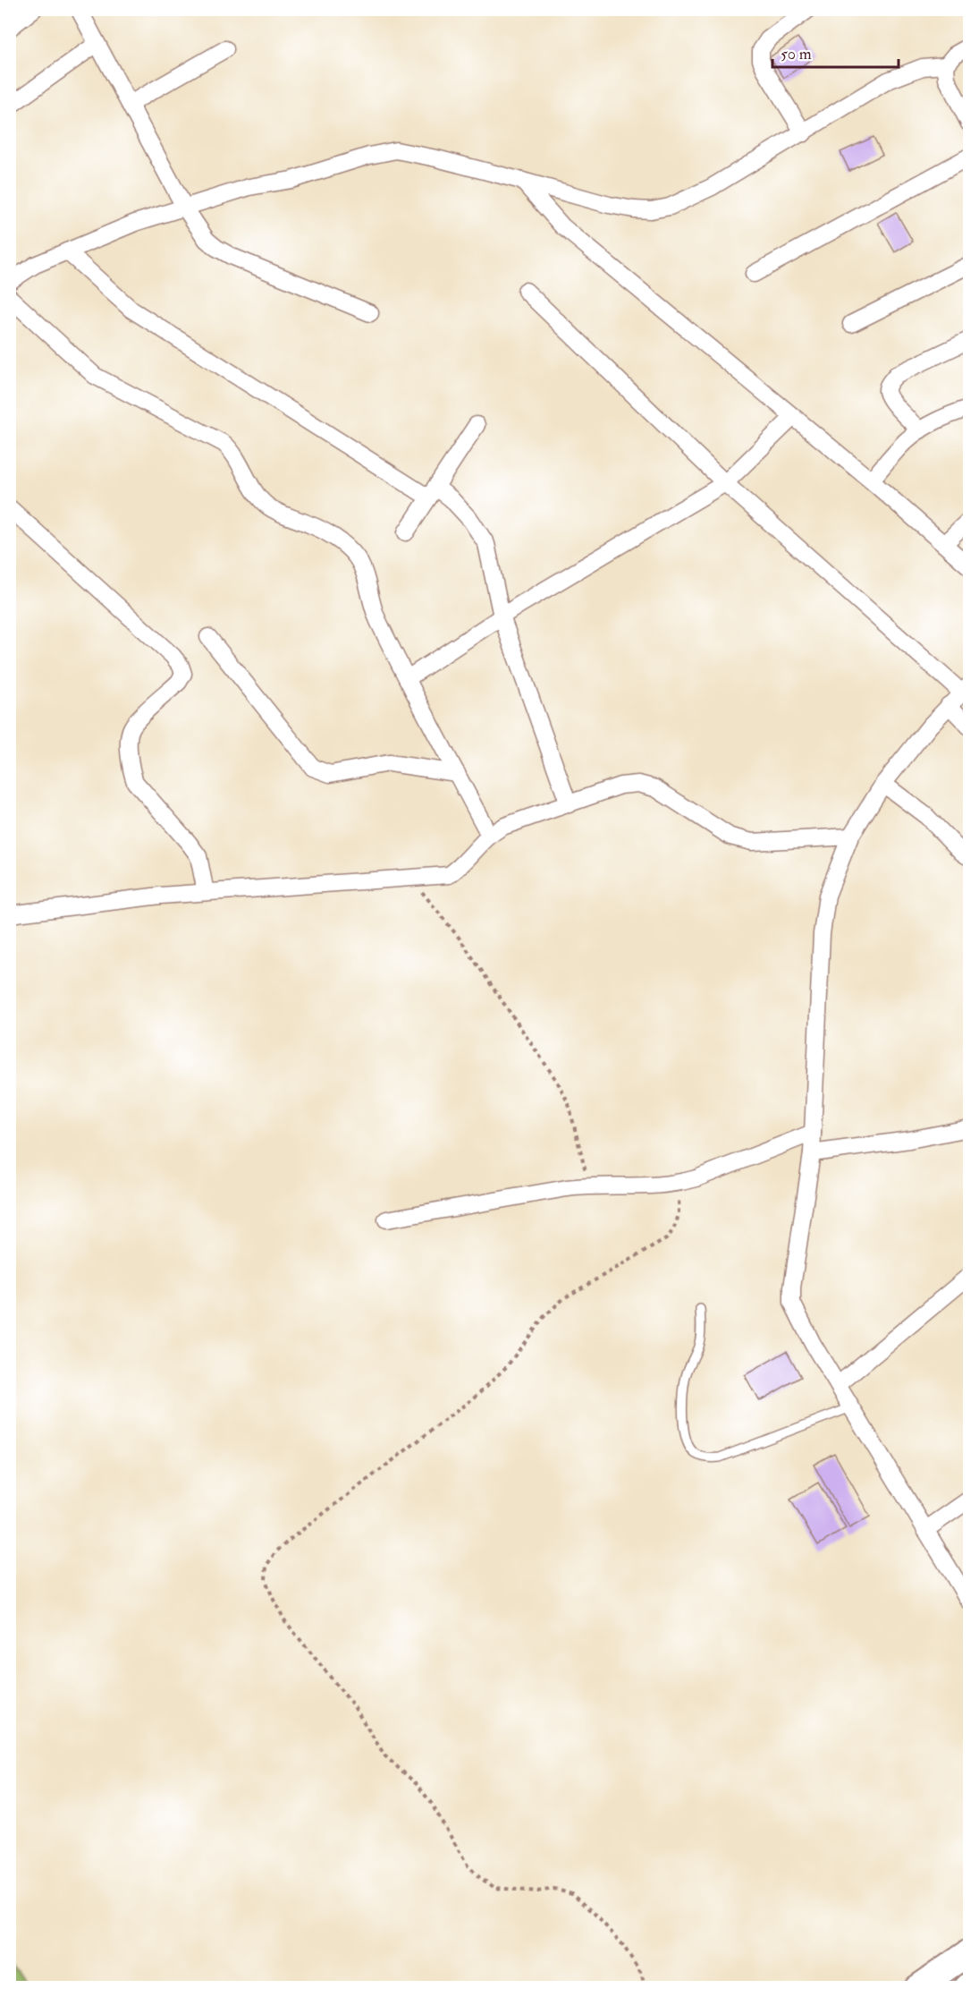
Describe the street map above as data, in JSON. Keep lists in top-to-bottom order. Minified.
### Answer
{"scale_bar":"50 m"}
